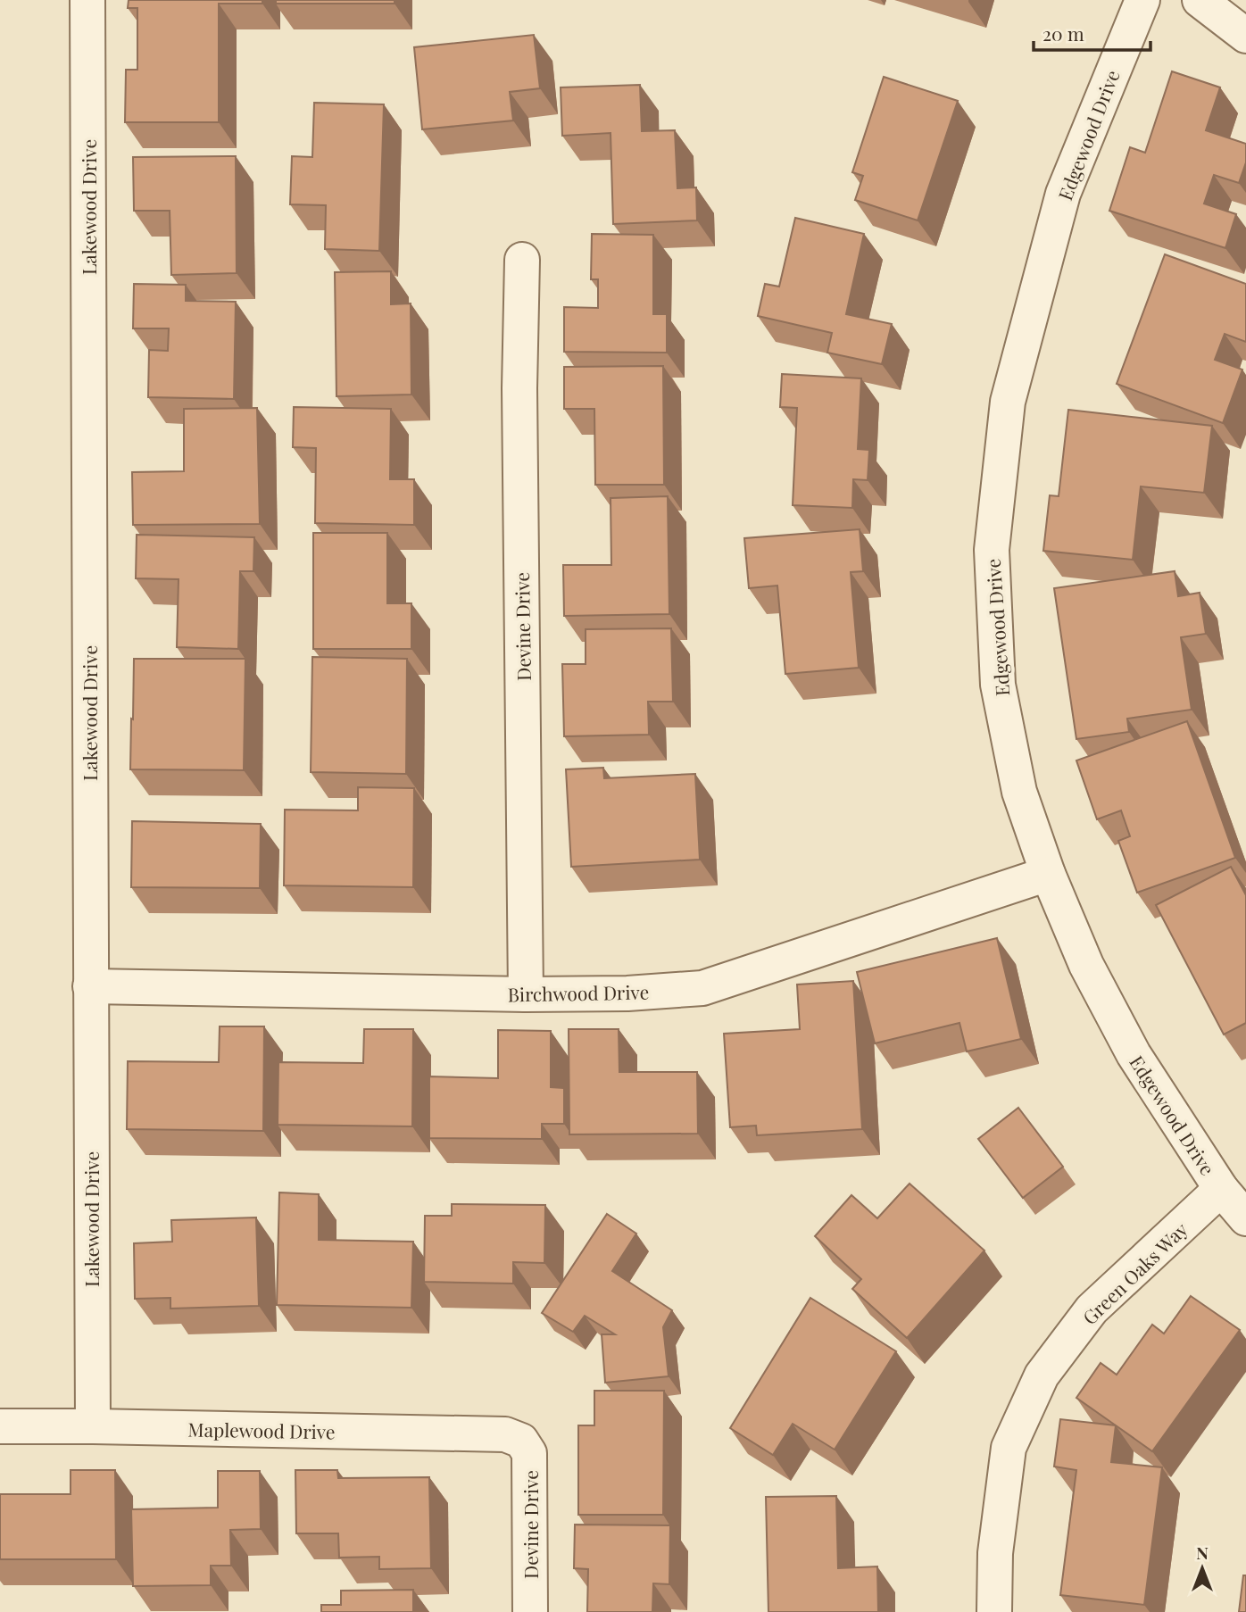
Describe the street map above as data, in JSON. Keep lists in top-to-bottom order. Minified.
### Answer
{"streets":{"street":["Edgewood Drive","Lakewood Drive","Devine Drive","Birchwood Drive","Green Oaks Way","Maplewood Drive"]},"crossings":[["Edgewood Drive","Birchwood Drive"],["Edgewood Drive","Green Oaks Way"],["Lakewood Drive","Birchwood Drive"],["Lakewood Drive","Maplewood Drive"],["Devine Drive","Birchwood Drive"],["Devine Drive","Maplewood Drive"]],"scale_bar":"20 m","north":"top"}
